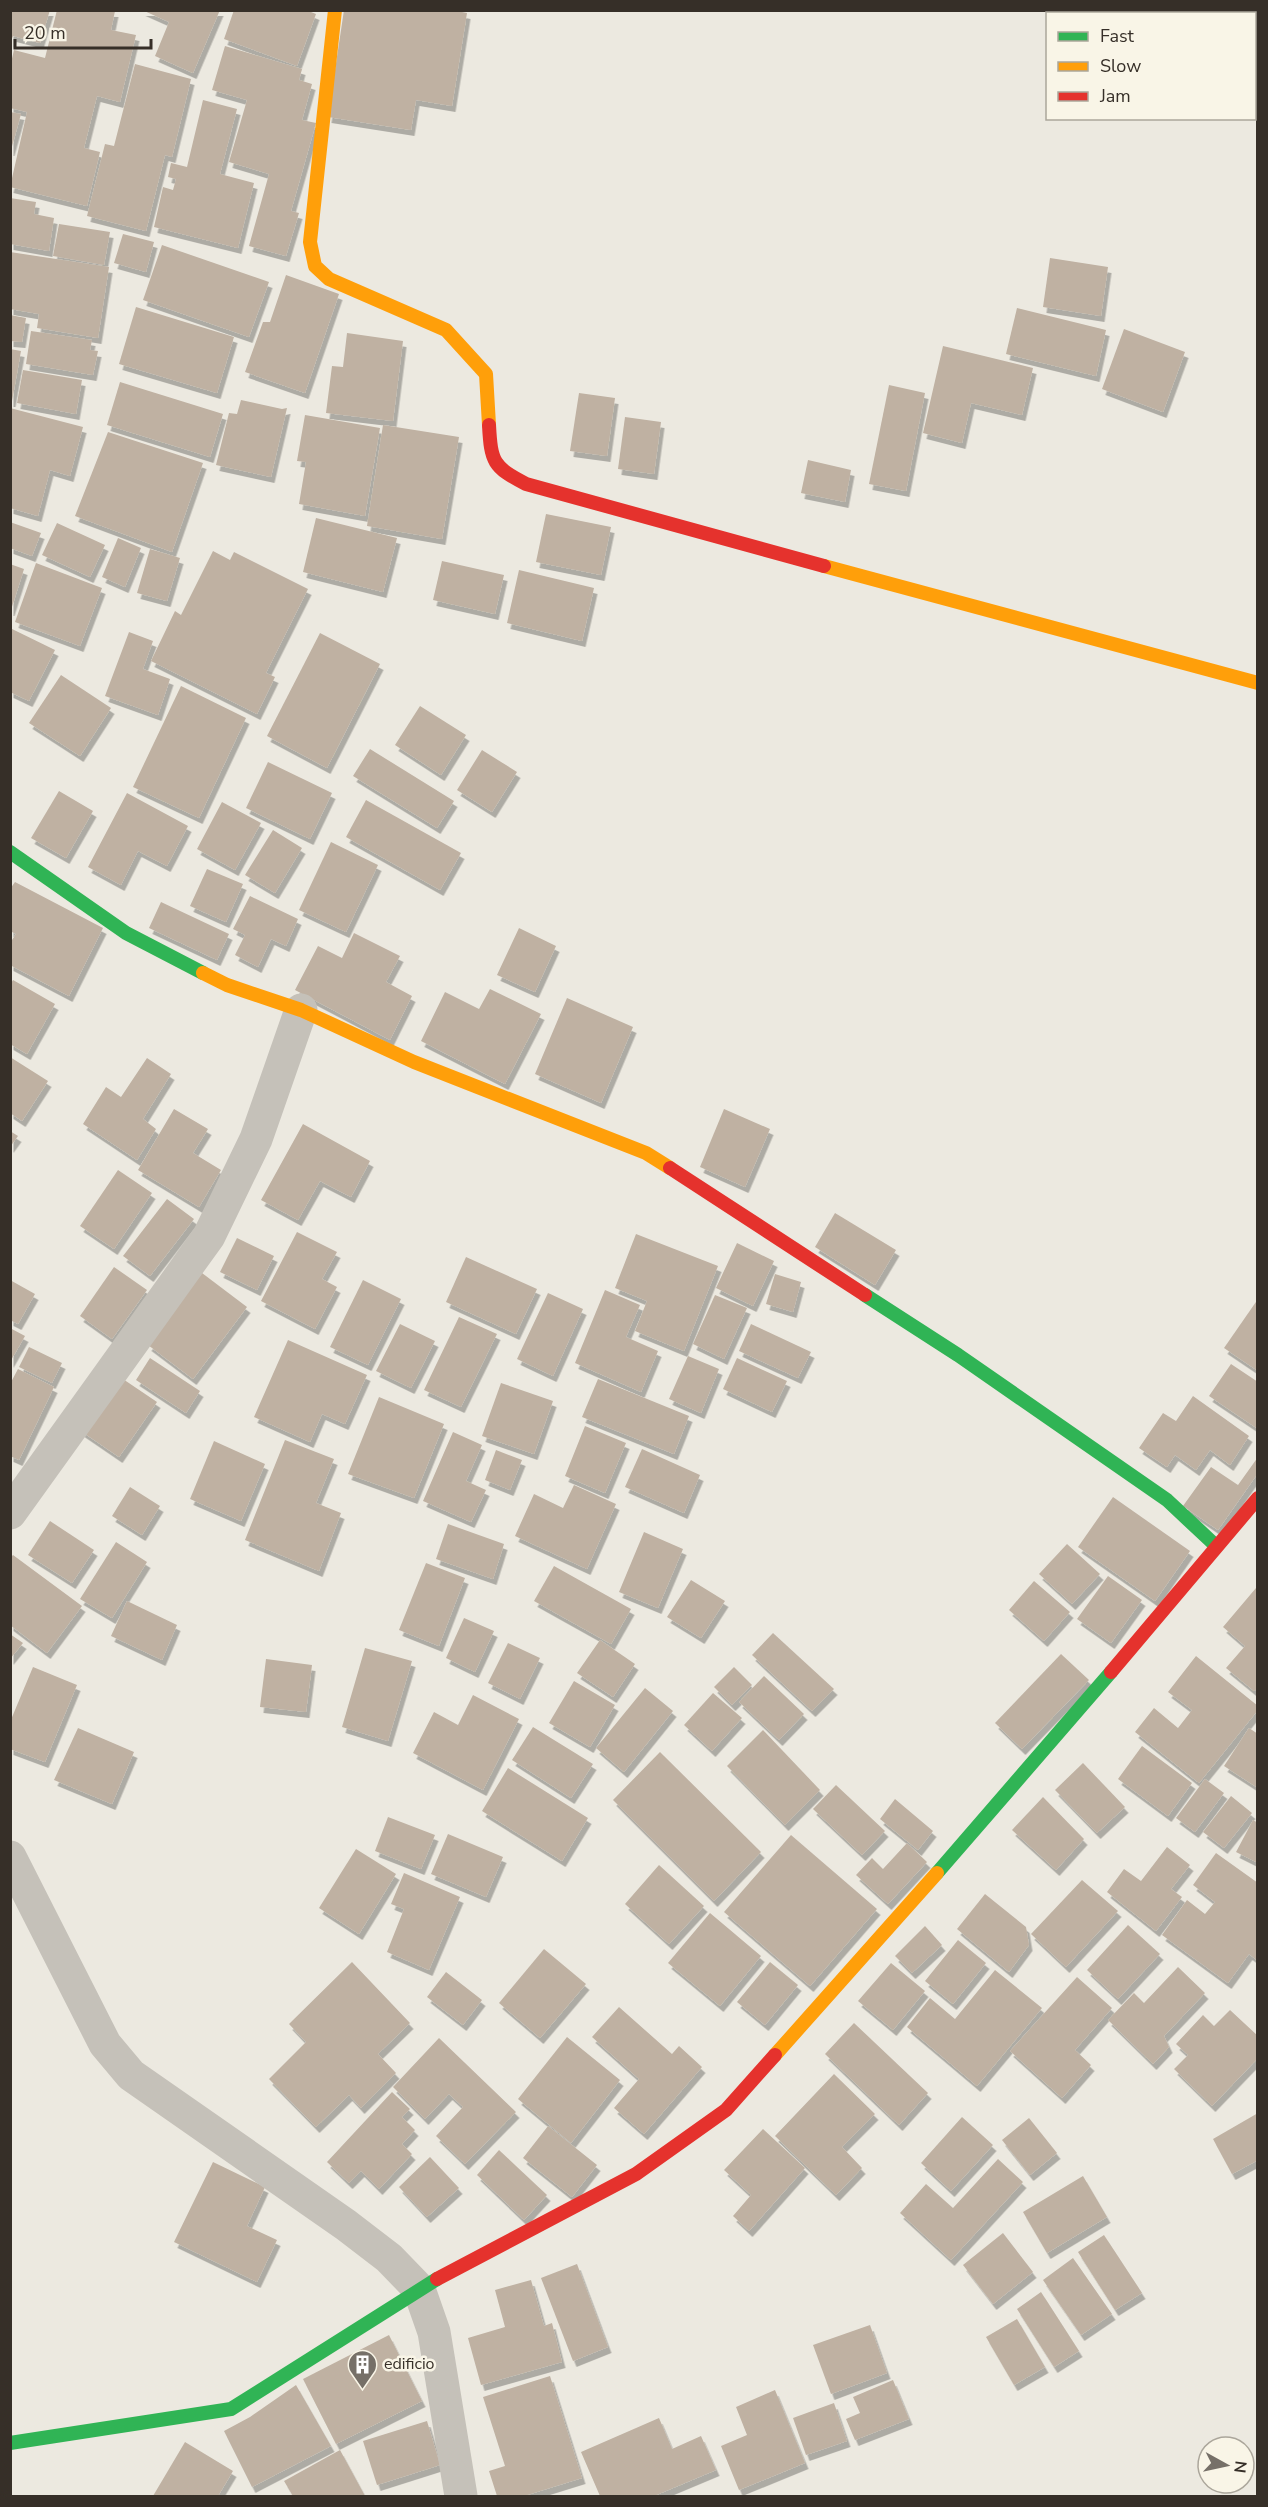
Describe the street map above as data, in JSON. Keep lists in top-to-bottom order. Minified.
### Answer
{"places":{"building":["edificio"]},"legend":["Fast","Slow","Jam"],"scale_bar":"20 m","north":"right"}
